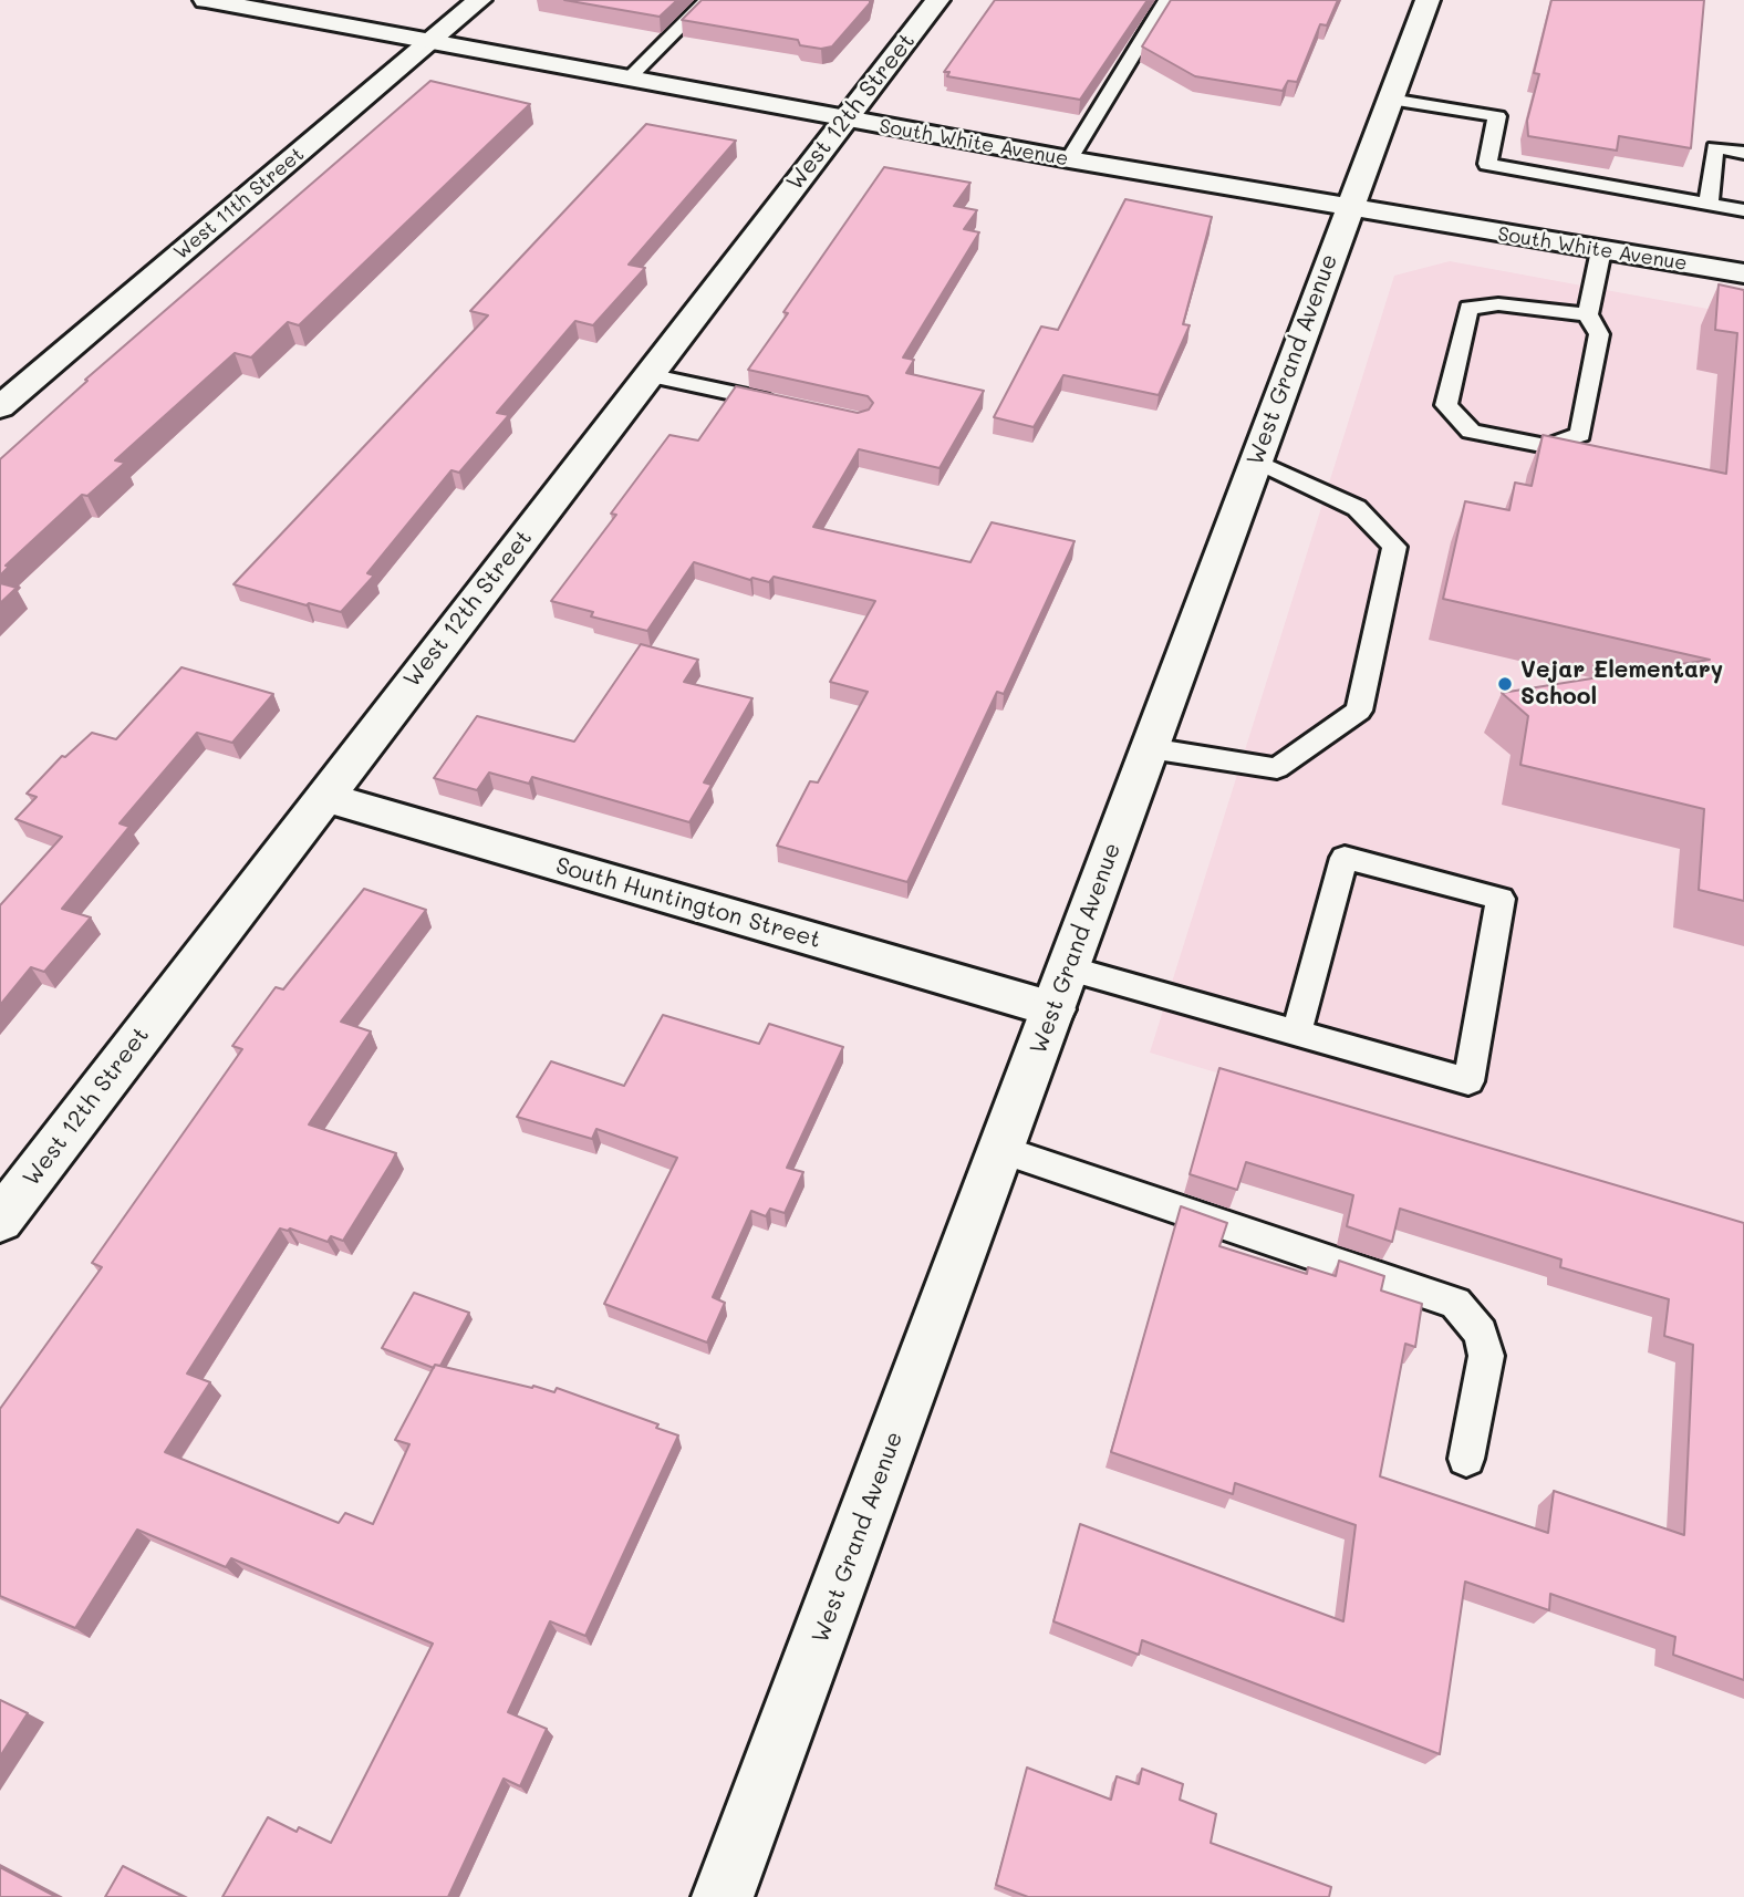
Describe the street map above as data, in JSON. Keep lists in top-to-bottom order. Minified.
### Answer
{"streets":{"street":["West 12th Street","South White Avenue","West 11th Street","West Grand Avenue","South Huntington Street"]},"crossings":[["West 12th Street","South White Avenue"],["West 12th Street","South Huntington Street"],["South White Avenue","West 11th Street"],["South White Avenue","West Grand Avenue"],["West Grand Avenue","South Huntington Street"]],"places":["Vejar Elementary School"]}
